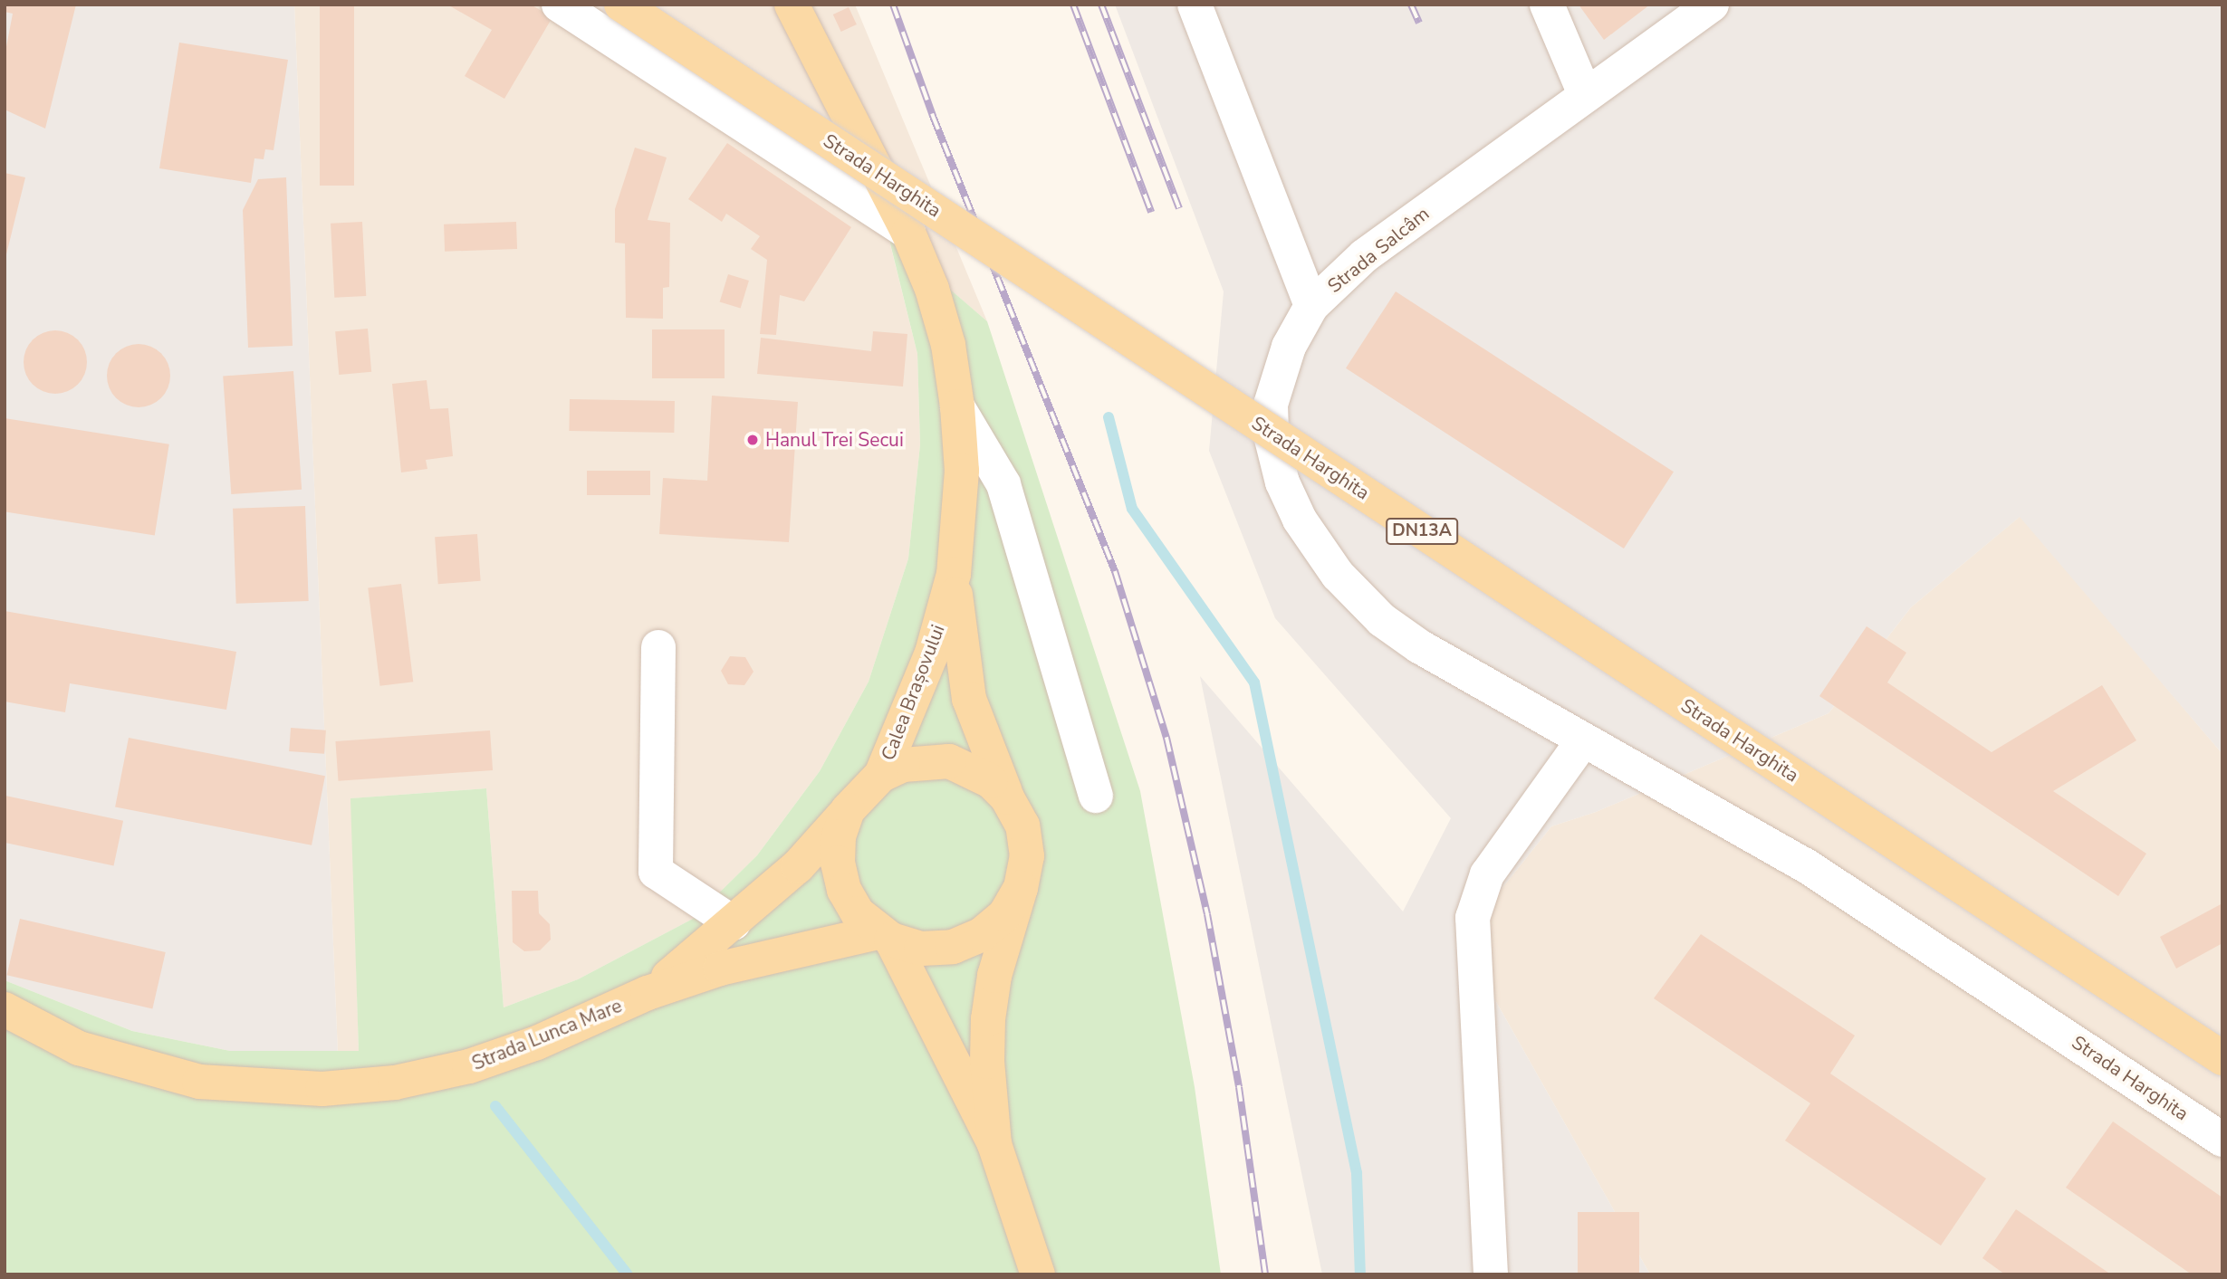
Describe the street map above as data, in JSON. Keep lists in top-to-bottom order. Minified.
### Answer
{"streets":{"main road":["Strada Harghita","DN13A","Calea Brașovului","Strada Lunca Mare"],"street":["Strada Salcâm"]},"crossings":[["Strada Harghita","Strada Salcâm"],["Calea Brașovului","Strada Lunca Mare"]],"places":["Hanul Trei Secui"]}
